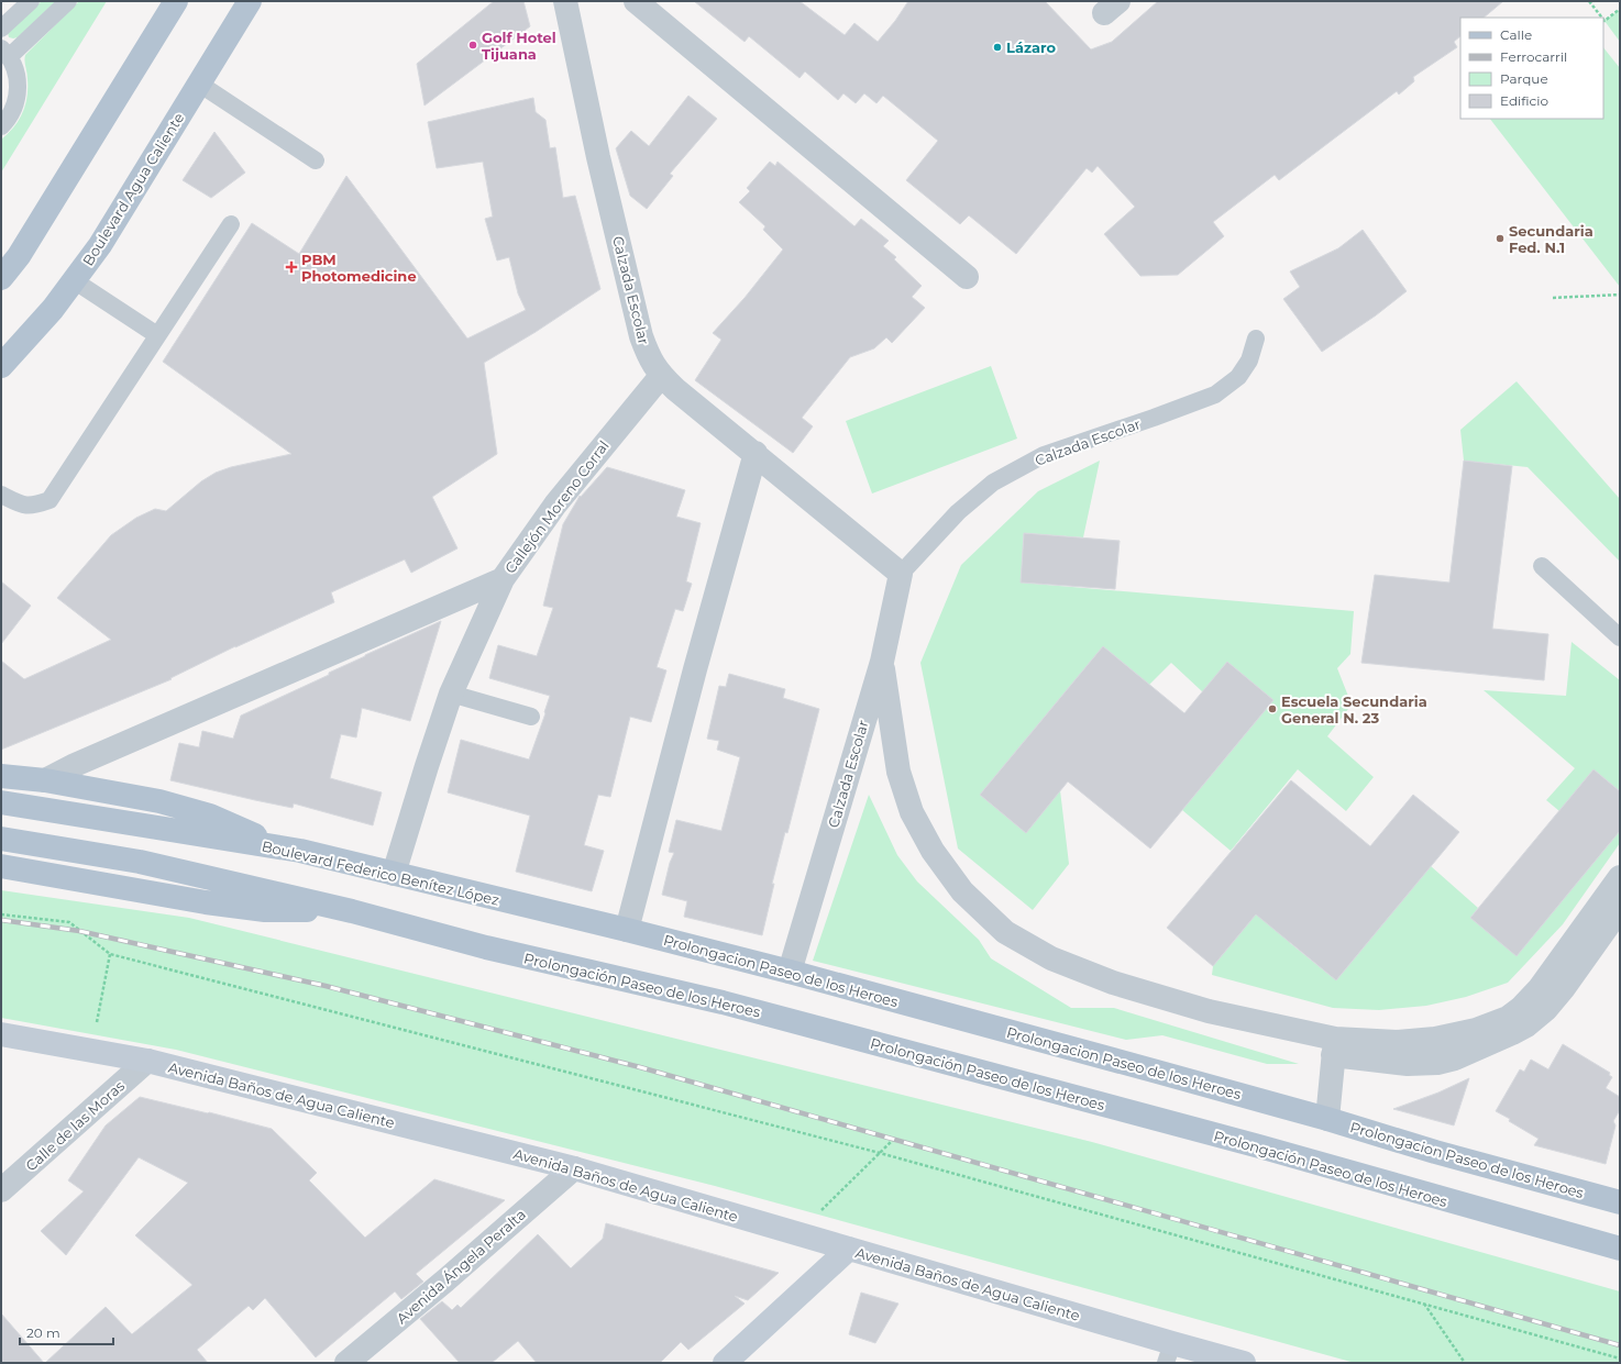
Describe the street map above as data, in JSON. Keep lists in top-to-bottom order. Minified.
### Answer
{"streets":{"main road":["Boulevard Agua Caliente","Boulevard Federico Benítez López","Prolongacion Paseo de los Heroes","Prolongación Paseo de los Heroes"],"street":["Calzada Escolar","Callejón Moreno Corral","Avenida Baños de Agua Caliente","Calle de las Moras","Avenida Ángela Peralta"]},"crossings":[["Calzada Escolar","Callejón Moreno Corral"],["Calzada Escolar","Prolongacion Paseo de los Heroes"],["Callejón Moreno Corral","Boulevard Federico Benítez López"],["Boulevard Federico Benítez López","Prolongacion Paseo de los Heroes"],["Avenida Baños de Agua Caliente","Calle de las Moras"],["Avenida Baños de Agua Caliente","Avenida Ángela Peralta"]],"places":{"other":["Golf Hotel Tijuana","Lázaro","Secundaria Fed. N.1","Escuela Secundaria General N. 23"],"health":["PBM Photomedicine"]},"legend":["Calle","Ferrocarril","Parque","Edificio"],"scale_bar":"20 m"}
